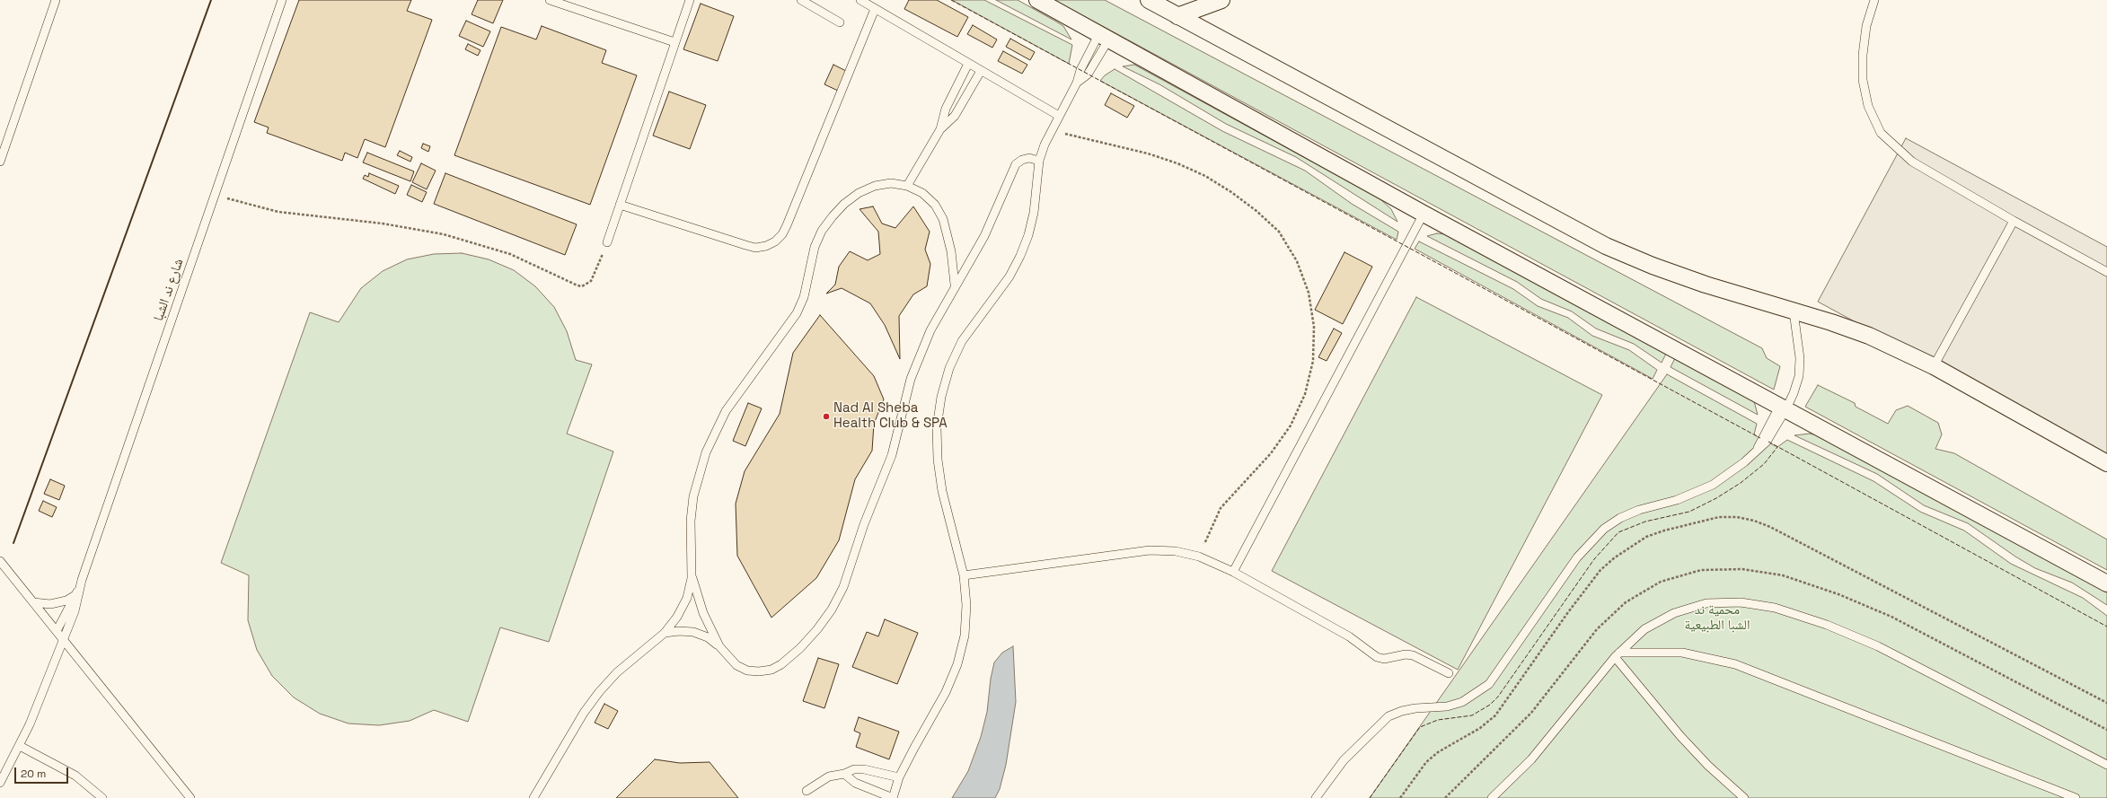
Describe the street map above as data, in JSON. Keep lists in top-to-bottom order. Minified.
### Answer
{"streets":{"lane":["شارع ند الشبا"]},"parks":["محمية ند الشبا الطبيعية"],"places":["Nad Al Sheba Health Club & SPA"],"scale_bar":"20 m"}
